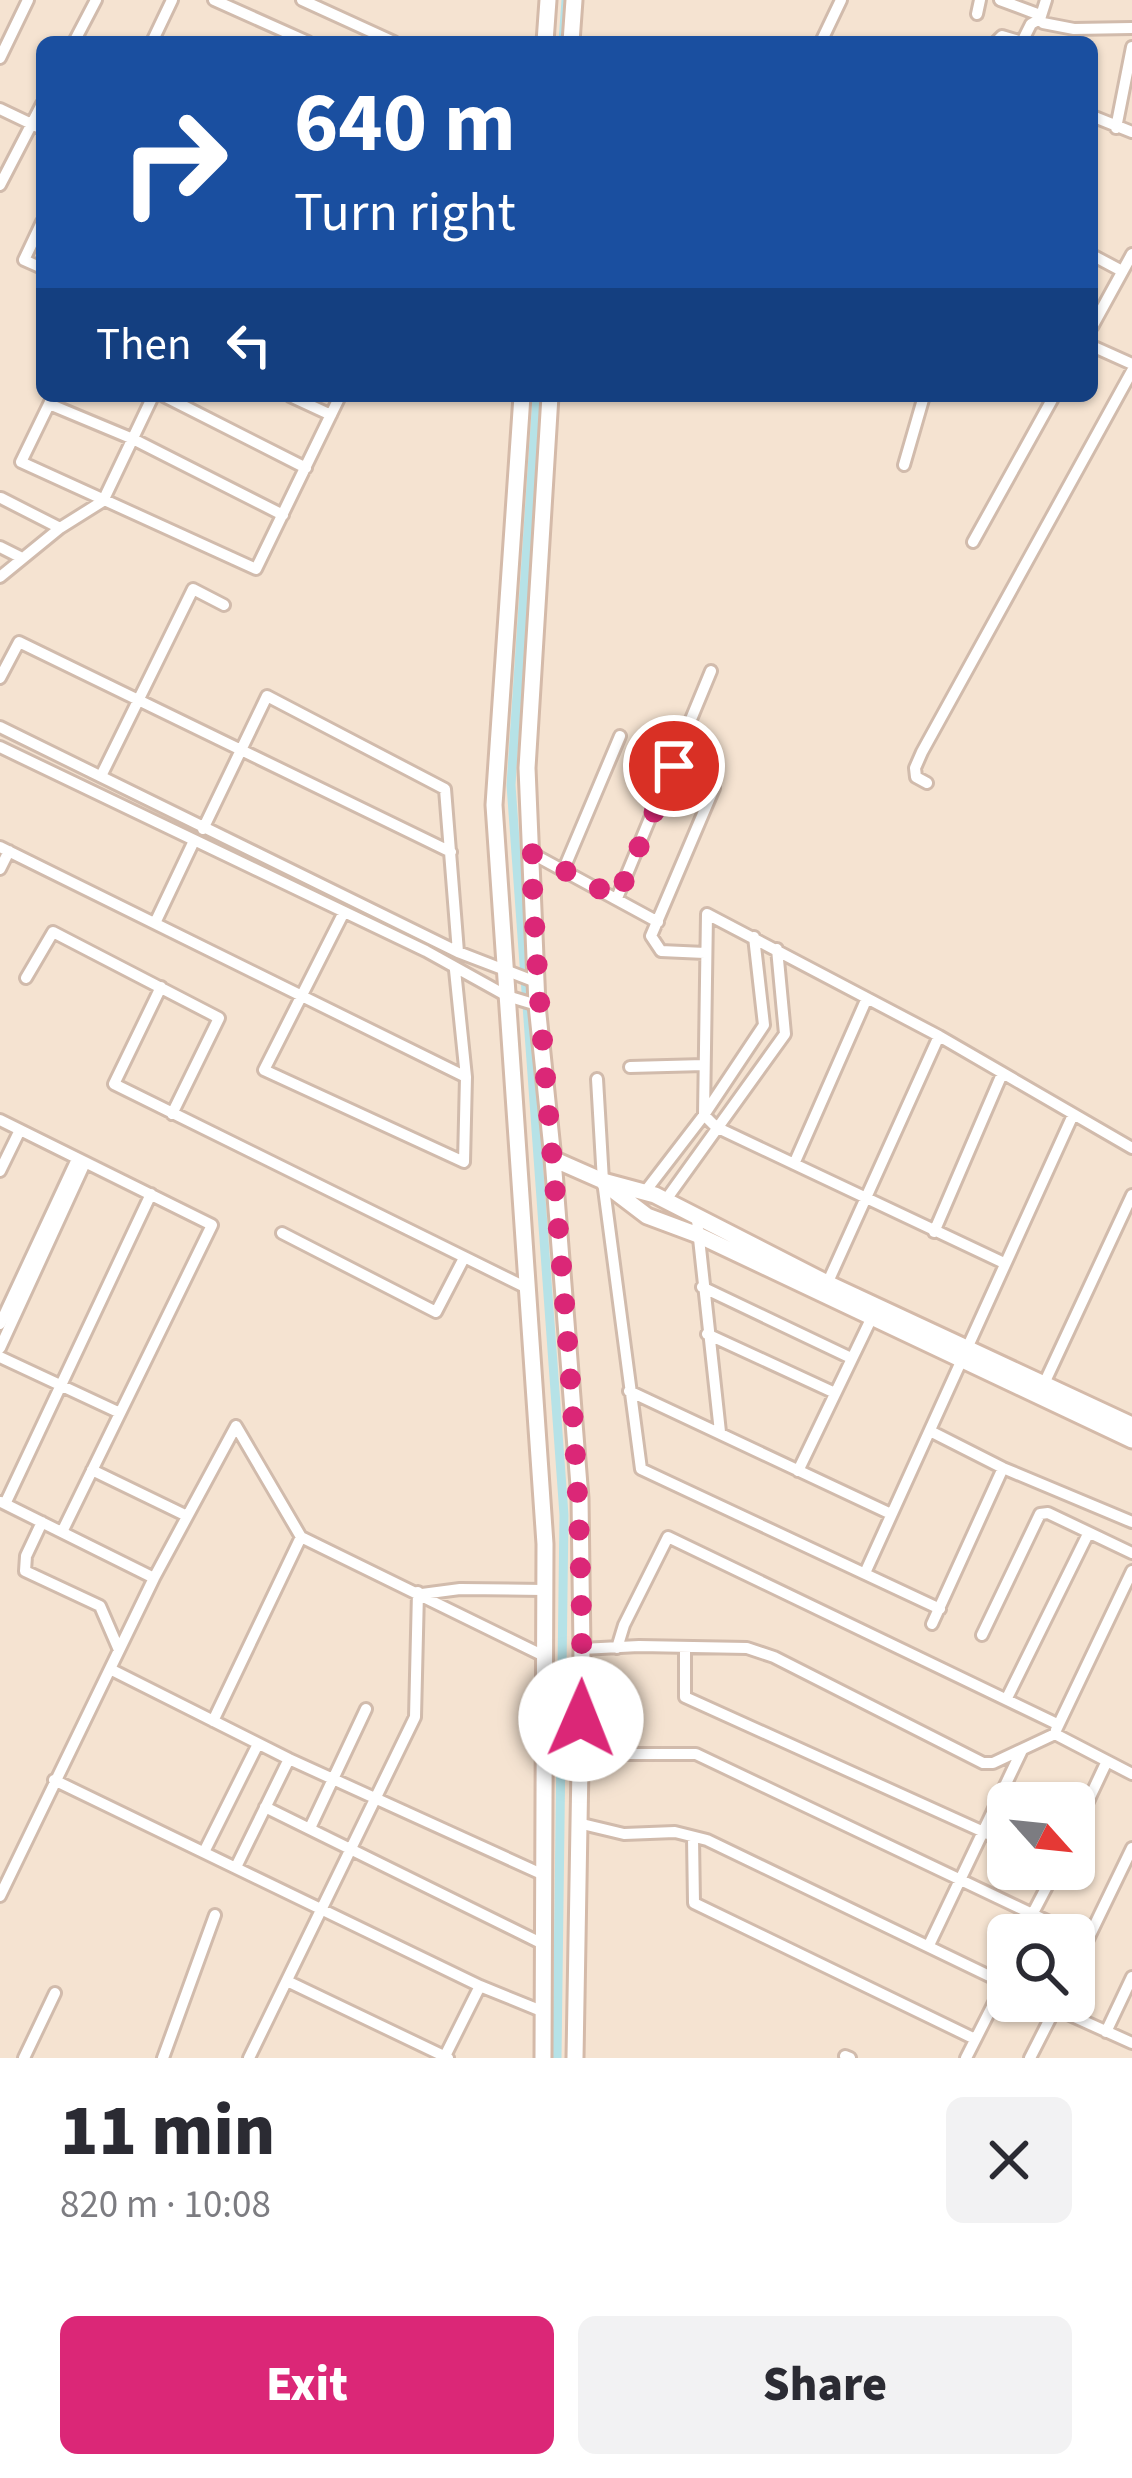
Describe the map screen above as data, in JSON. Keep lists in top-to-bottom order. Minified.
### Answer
{"north":"bottom right","page":{"turn":["640 m","Turn right"],"then":"Then","heading":["11 min","820 m · 10:08"],"buttons":["Exit","Share"]}}
